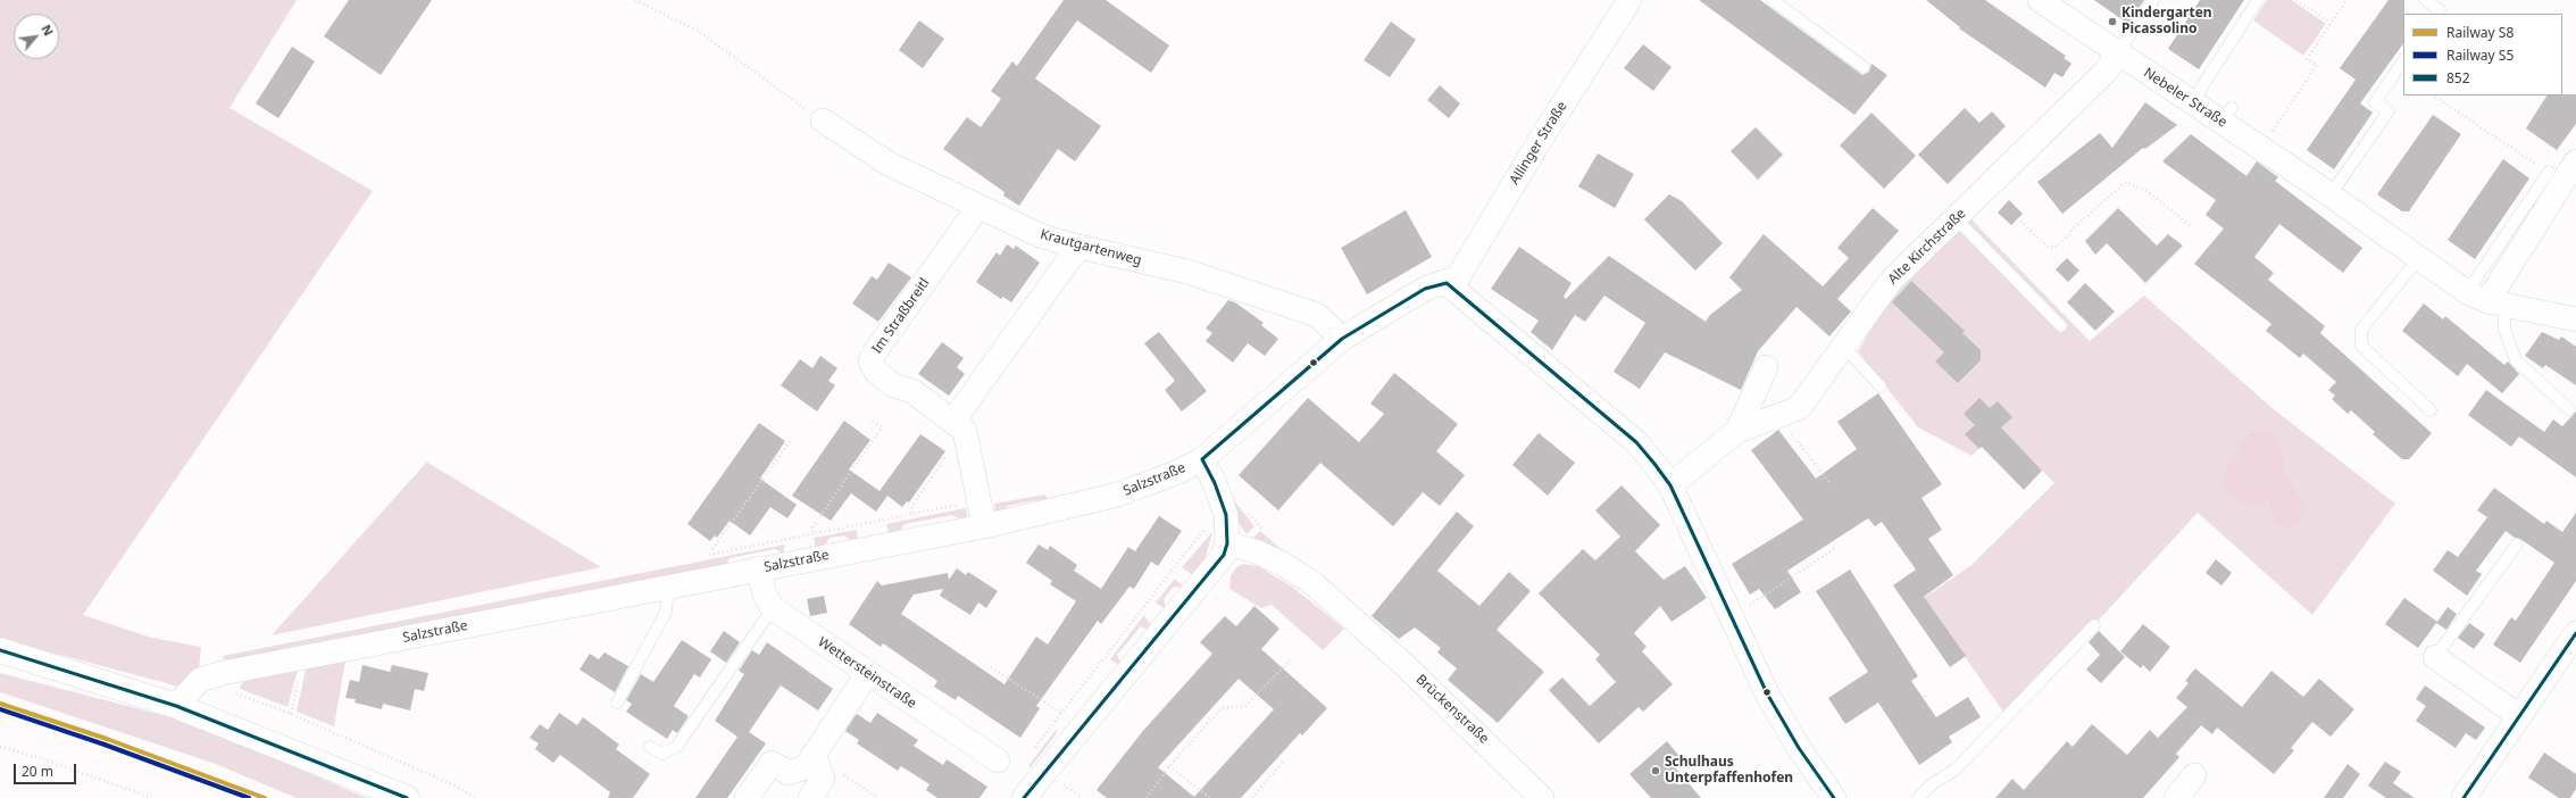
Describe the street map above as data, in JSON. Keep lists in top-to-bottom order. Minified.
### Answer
{"streets":{"street":["Nebeler Straße","Allinger Straße","Alte Kirchstraße","Krautgartenweg","Im Straßbreitl","Salzstraße","Wettersteinstraße","Brückenstraße"]},"crossings":[["Nebeler Straße","Alte Kirchstraße"],["Allinger Straße","Salzstraße"],["Krautgartenweg","Im Straßbreitl"],["Krautgartenweg","Salzstraße"],["Im Straßbreitl","Salzstraße"],["Salzstraße","Wettersteinstraße"]],"places":["Kindergarten Picassolino","Schulhaus Unterpfaffenhofen"],"lines":["transit line 852","rail line S8","rail line S5"],"legend":["Railway S8","Railway S5","852"],"scale_bar":"20 m","north":"top right"}
